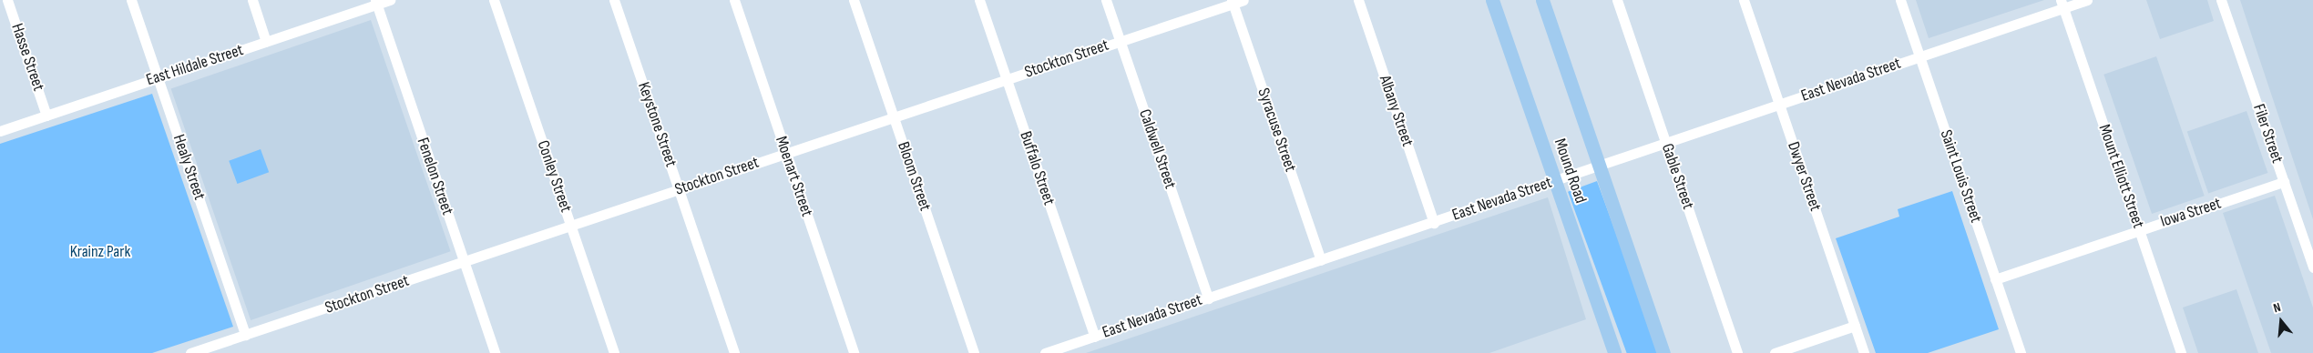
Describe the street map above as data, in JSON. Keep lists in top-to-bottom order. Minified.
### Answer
{"streets":{"main road":["Mound Road"],"street":["Hasse Street","Stockton Street","East Hildale Street","East Nevada Street","Albany Street","Keystone Street","Syracuse Street","Filer Street","Caldwell Street","Healy Street","Buffalo Street","Fenelon Street","Conley Street","Moenart Street","Bloom Street","Gable Street","Dwyer Street","Saint Louis Street","Mount Elliott Street","Iowa Street"]},"crossings":[["Hasse Street","East Hildale Street"],["Stockton Street","Keystone Street"],["Stockton Street","Syracuse Street"],["Stockton Street","Caldwell Street"],["Stockton Street","Healy Street"],["Stockton Street","Buffalo Street"],["Stockton Street","Fenelon Street"],["Stockton Street","Conley Street"],["Stockton Street","Moenart Street"],["Stockton Street","Bloom Street"],["East Hildale Street","Healy Street"],["East Hildale Street","Fenelon Street"],["East Nevada Street","Albany Street"],["East Nevada Street","Syracuse Street"],["East Nevada Street","Caldwell Street"],["East Nevada Street","Buffalo Street"],["East Nevada Street","Mound Road"],["East Nevada Street","Gable Street"],["East Nevada Street","Dwyer Street"],["East Nevada Street","Saint Louis Street"],["East Nevada Street","Mount Elliott Street"],["Filer Street","Iowa Street"],["Saint Louis Street","Iowa Street"],["Mount Elliott Street","Iowa Street"]],"parks":["Krainz Park"],"north":"top"}
